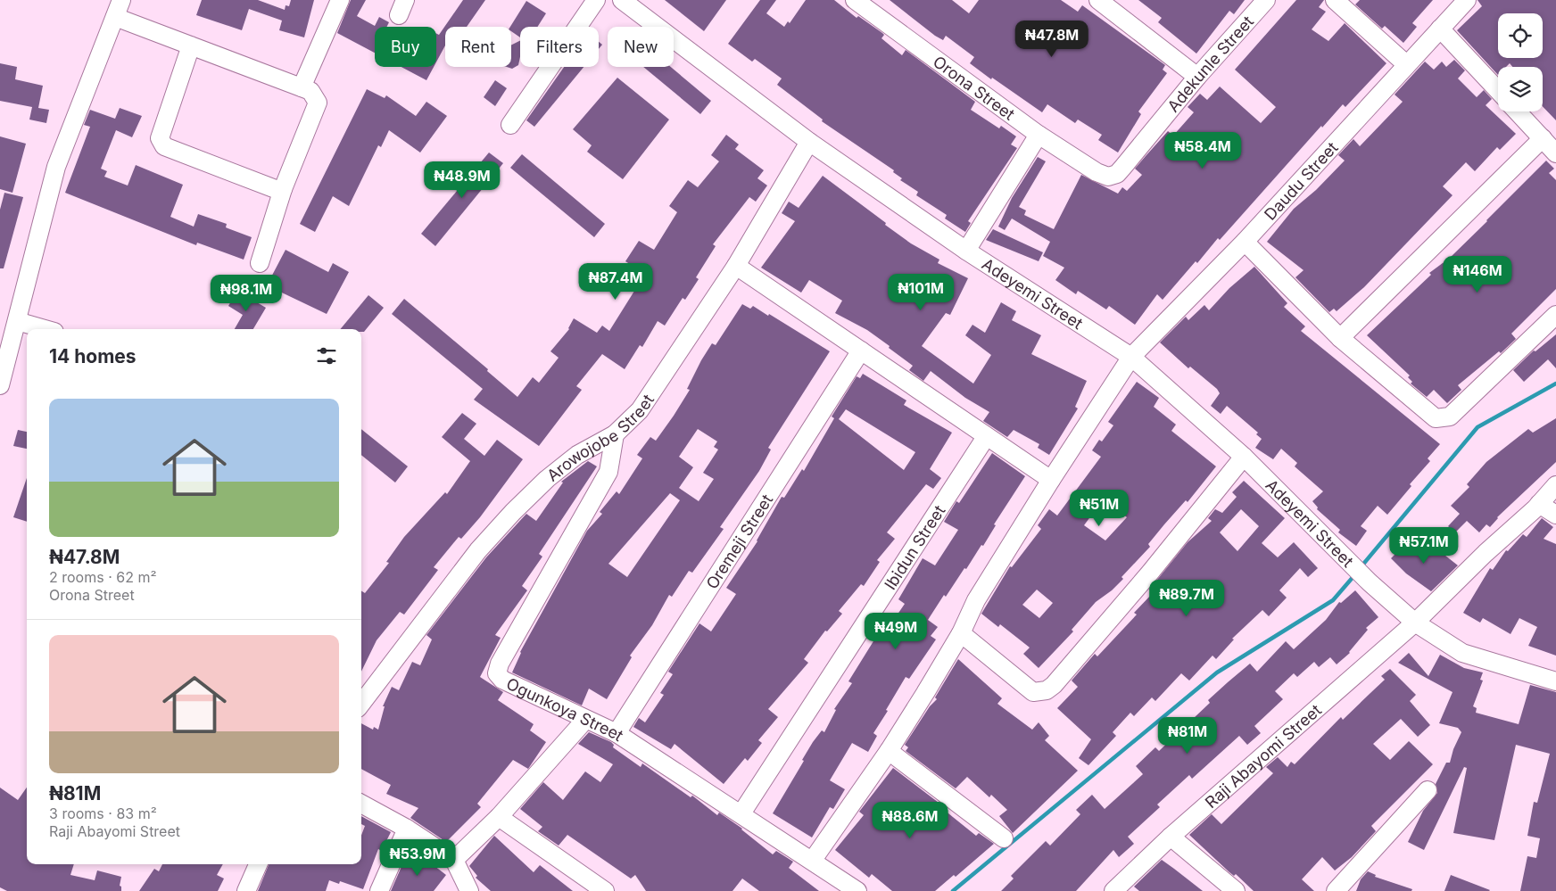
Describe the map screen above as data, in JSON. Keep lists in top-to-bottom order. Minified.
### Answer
{"streets":{"street":["Adekunle Street","Orona Street","Daudu Street","Adeyemi Street","Arowojobe Street","Oremeji Street","Ibidun Street","Ogunkoya Street","Raji Abayomi Street"]},"crossings":[["Adekunle Street","Orona Street"],["Daudu Street","Adeyemi Street"],["Daudu Street","Ogunkoya Street"],["Adeyemi Street","Arowojobe Street"],["Adeyemi Street","Raji Abayomi Street"],["Arowojobe Street","Ogunkoya Street"],["Oremeji Street","Ogunkoya Street"],["Ibidun Street","Ogunkoya Street"]],"page":{"price":["₦47.8M","₦58.4M","₦48.9M","₦146M","₦87.4M","₦101M","₦98.1M","₦51M","₦57.1M","₦89.7M","₦49M","₦81M","₦88.6M","₦53.9M"],"chip":["Buy","Rent","Filters","New"],"heading":"14 homes","list":[{"name":"₦47.8M","note":"2 rooms · 62 m² · Orona Street"},{"name":"₦81M","note":"3 rooms · 83 m² · Raji Abayomi Street"}]}}
